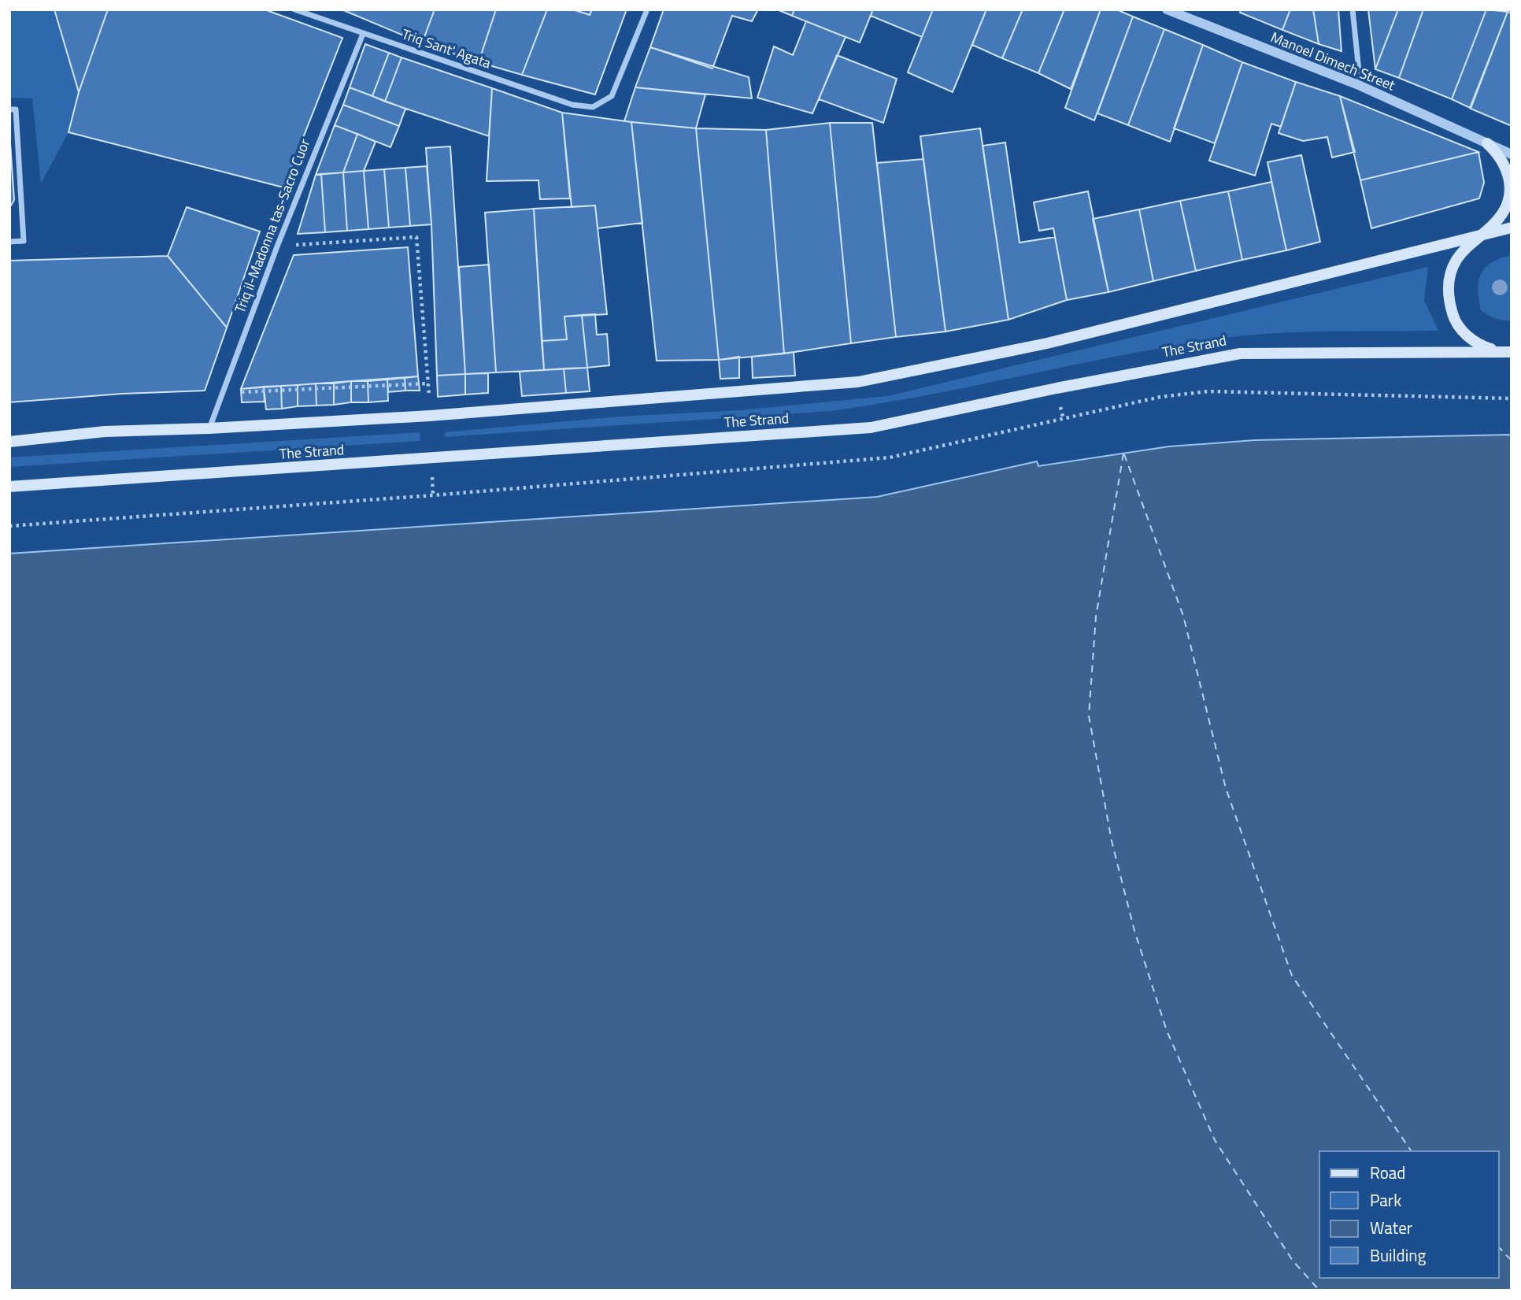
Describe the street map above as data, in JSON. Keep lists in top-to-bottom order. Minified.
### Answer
{"streets":{"main road":["The Strand"],"street":["Triq Sant' Agata","Manoel Dimech Street","Triq il-Madonna tas-Sacro Cuor"]},"crossings":[["Triq Sant' Agata","Triq il-Madonna tas-Sacro Cuor"],["Triq il-Madonna tas-Sacro Cuor","The Strand"]],"legend":["Road","Park","Water","Building"]}
